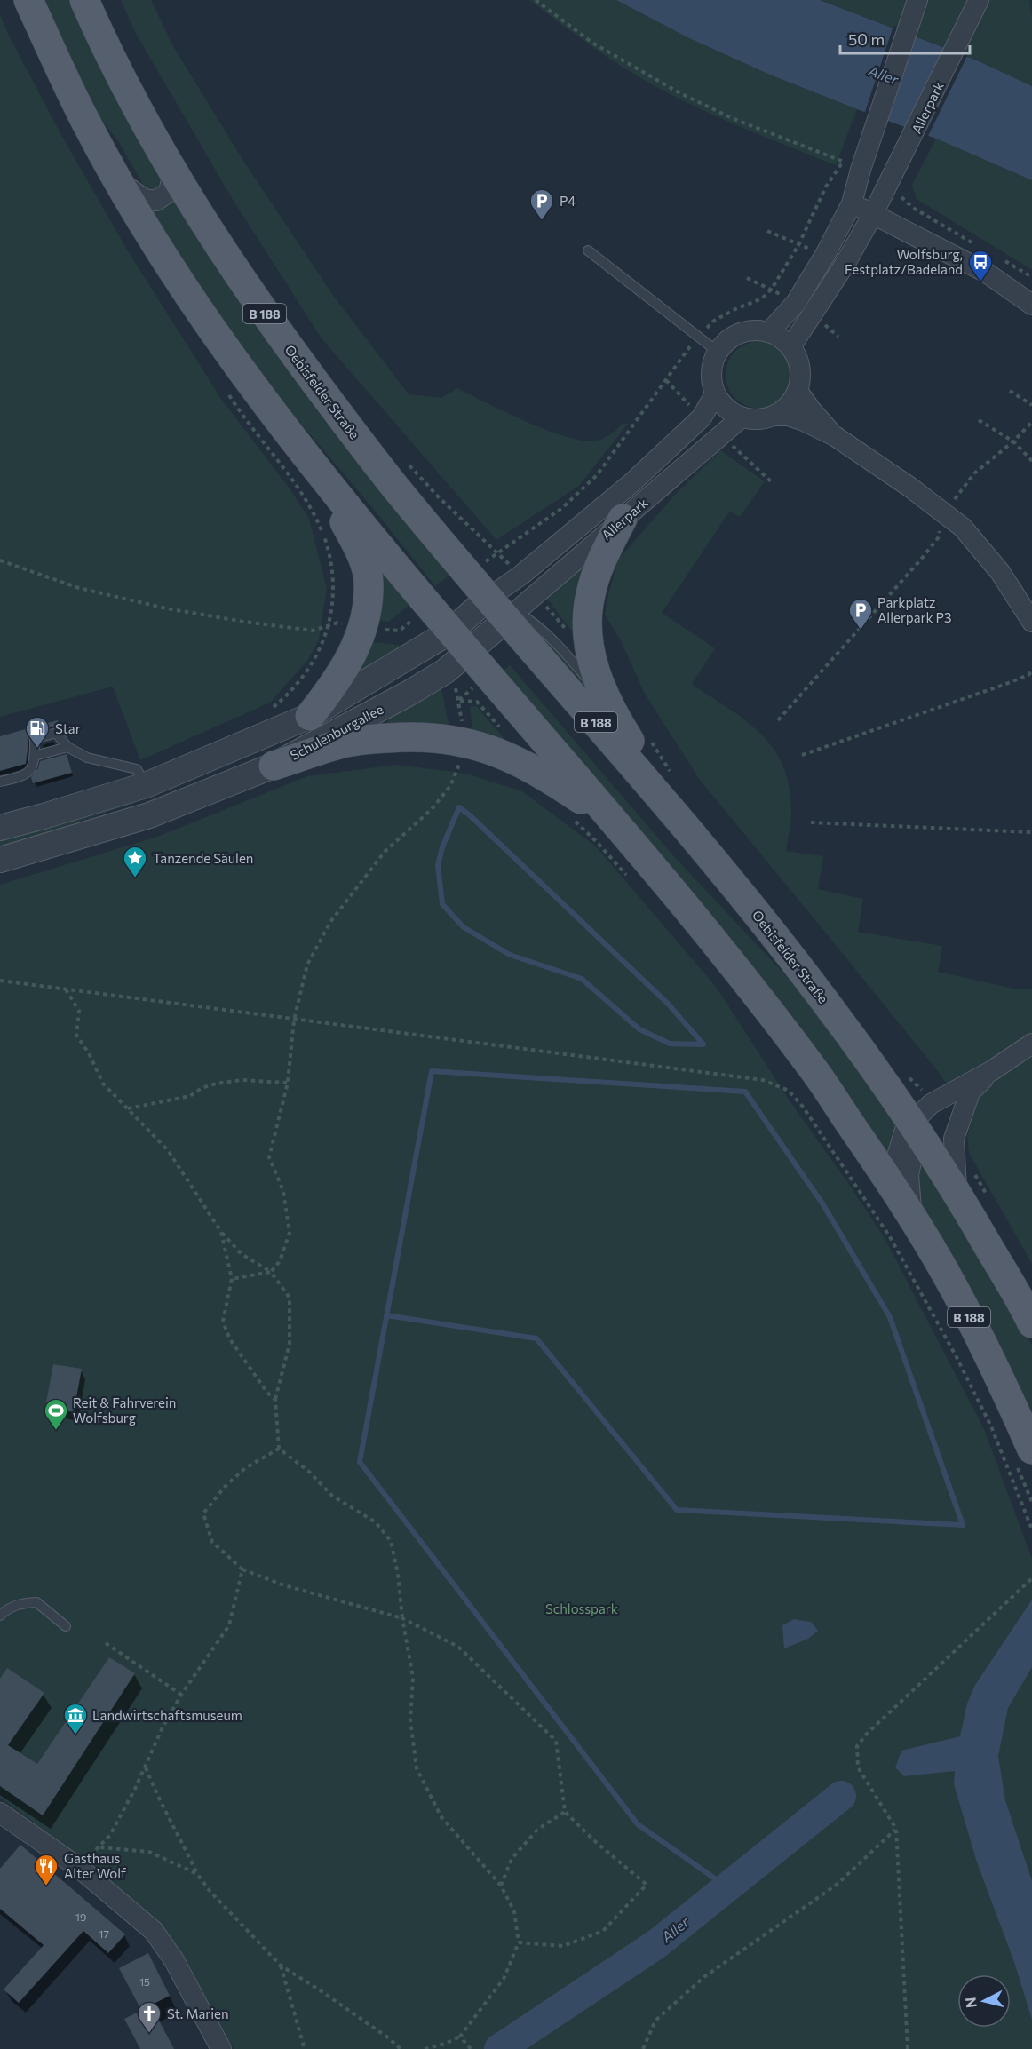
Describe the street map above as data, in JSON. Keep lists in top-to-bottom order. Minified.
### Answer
{"streets":{"main road":["B 188","Oebisfelder Straße"],"street":["Allerpark","Schulenburgallee"]},"crossings":[["Allerpark","Oebisfelder Straße"],["Allerpark","Schulenburgallee"],["B 188","Schulenburgallee"],["Oebisfelder Straße","Schulenburgallee"]],"water":["Aller"],"parks":["Schlosspark"],"places":{"parking":["P4","Parkplatz Allerpark P3"],"bus stop":["Wolfsburg, Festplatz/Badeland"],"fuel station":["Star"],"place":["Tanzende Säulen"],"sports":["Reit & Fahrverein Wolfsburg"],"museum":["Landwirtschaftsmuseum"],"restaurant":["Gasthaus Alter Wolf"],"church":["St. Marien"]},"house_numbers":["19","17","15"],"scale_bar":"50 m","north":"left"}
